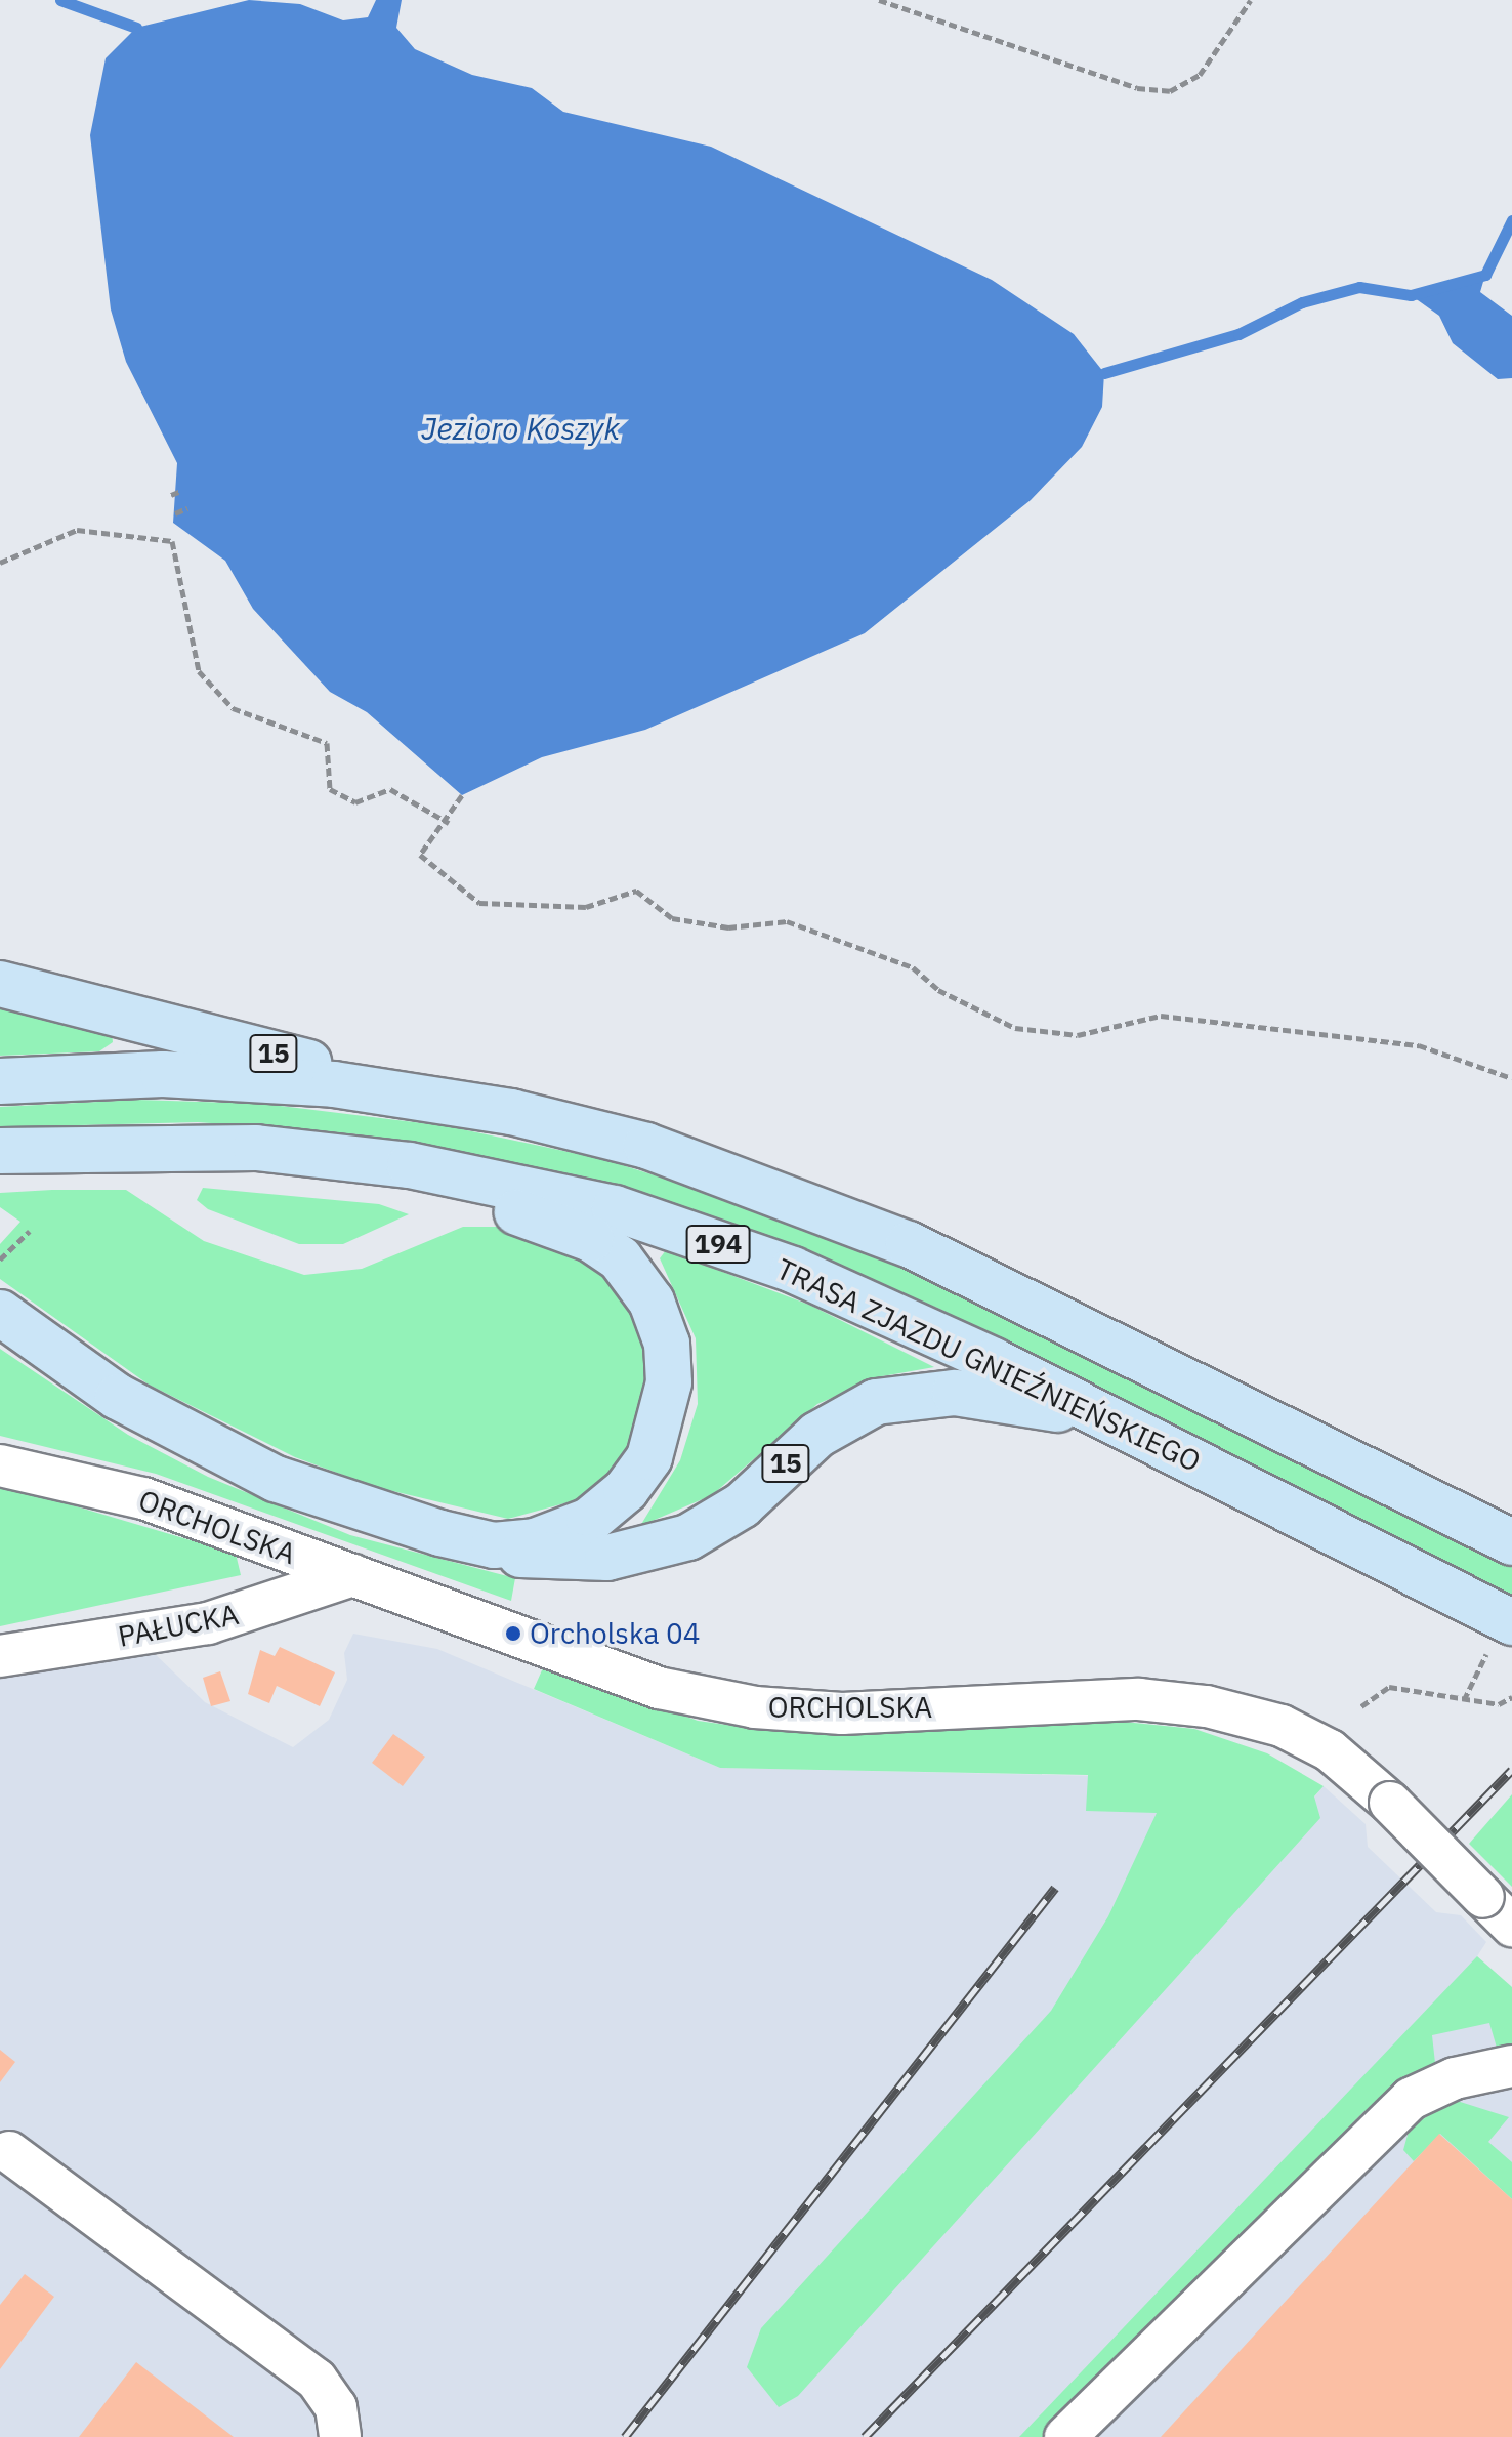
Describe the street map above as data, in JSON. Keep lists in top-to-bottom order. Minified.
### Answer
{"streets":{"main road":["15","194","TRASA ZJAZDU GNIEŹNIEŃSKIEGO"],"street":["ORCHOLSKA","PAŁUCKA"]},"crossings":[["15","TRASA ZJAZDU GNIEŹNIEŃSKIEGO"],["ORCHOLSKA","PAŁUCKA"]],"water":["Jezioro Koszyk"],"places":["Orcholska 04"]}
